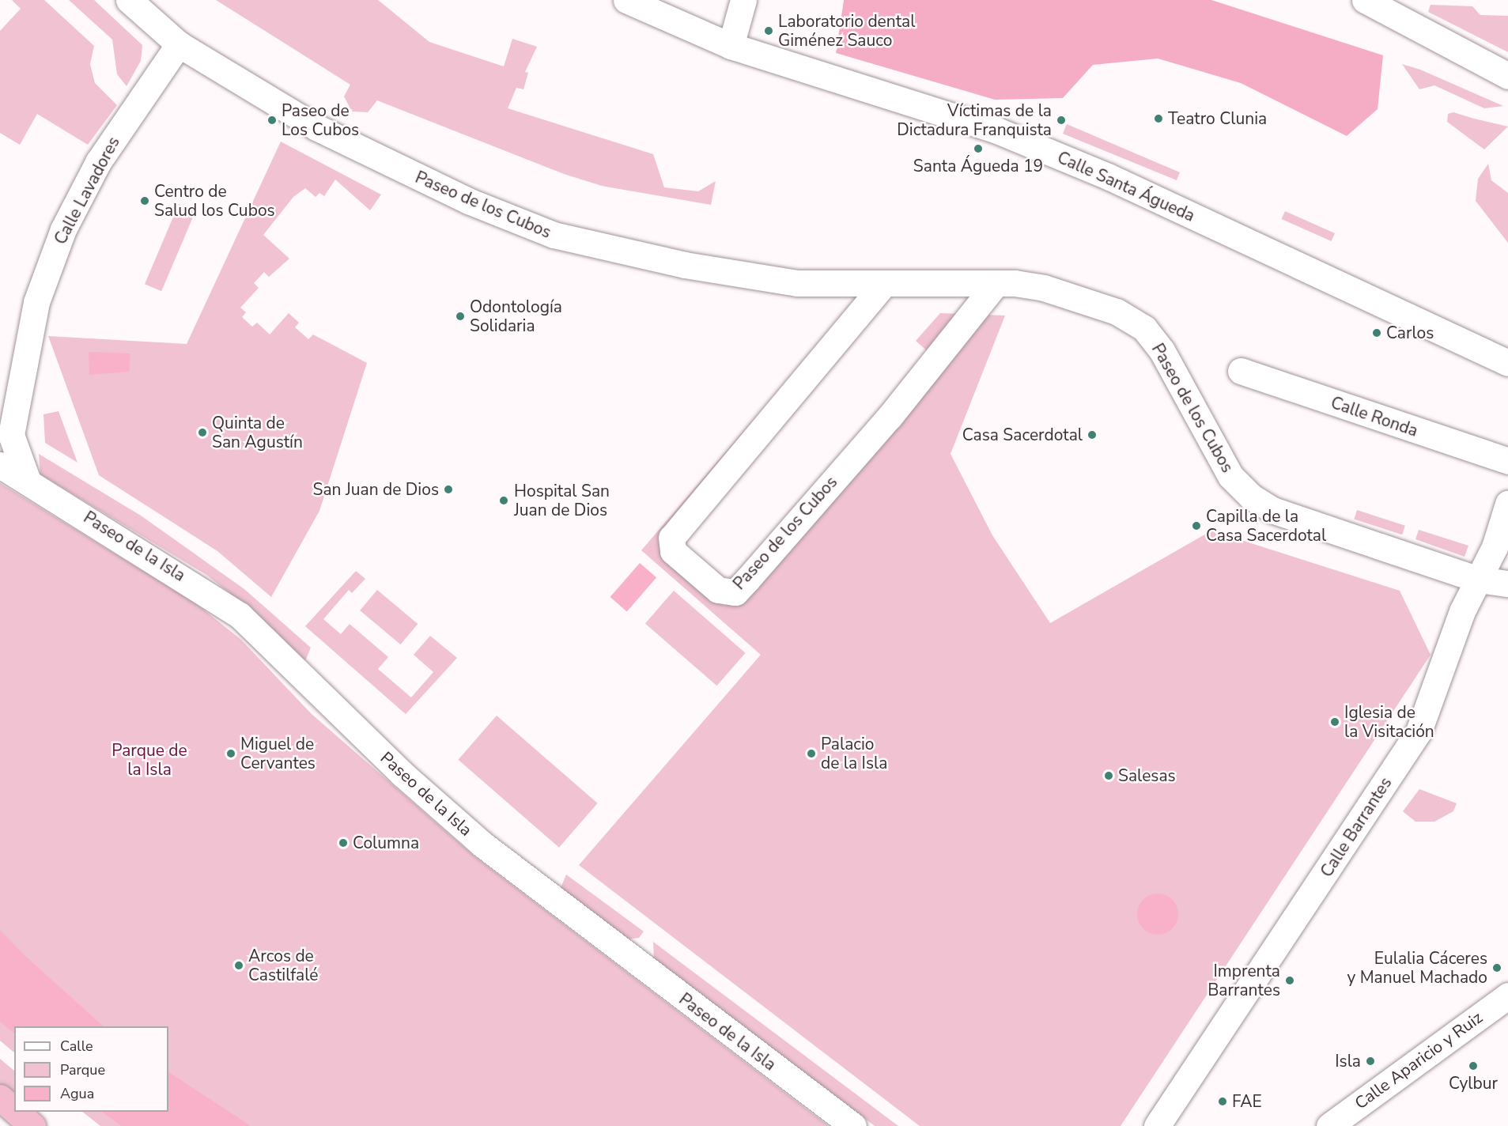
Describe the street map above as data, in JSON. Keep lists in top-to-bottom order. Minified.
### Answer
{"streets":{"street":["Calle Santa Águeda","Calle Lavadores","Paseo de los Cubos","Calle Ronda","Paseo de la Isla","Calle Barrantes","Calle Aparicio y Ruiz"]},"crossings":[["Calle Lavadores","Paseo de los Cubos"],["Calle Lavadores","Paseo de la Isla"],["Paseo de los Cubos","Calle Barrantes"]],"parks":["Parque de la Isla"],"places":["Laboratorio dental Giménez Sauco","Teatro Clunia","Paseo de Los Cubos","Víctimas de la Dictadura Franquista","Santa Águeda 19","Centro de Salud los Cubos","Odontología Solidaria","Carlos","Quinta de San Agustín","Casa Sacerdotal","San Juan de Dios","Hospital San Juan de Dios","Capilla de la Casa Sacerdotal","Iglesia de la Visitación","Miguel de Cervantes","Palacio de la Isla","Salesas","Columna","Arcos de Castilfalé","Eulalia Cáceres y Manuel Machado","Imprenta Barrantes","Isla","Cylbur","FAE"],"legend":["Calle","Parque","Agua"]}
